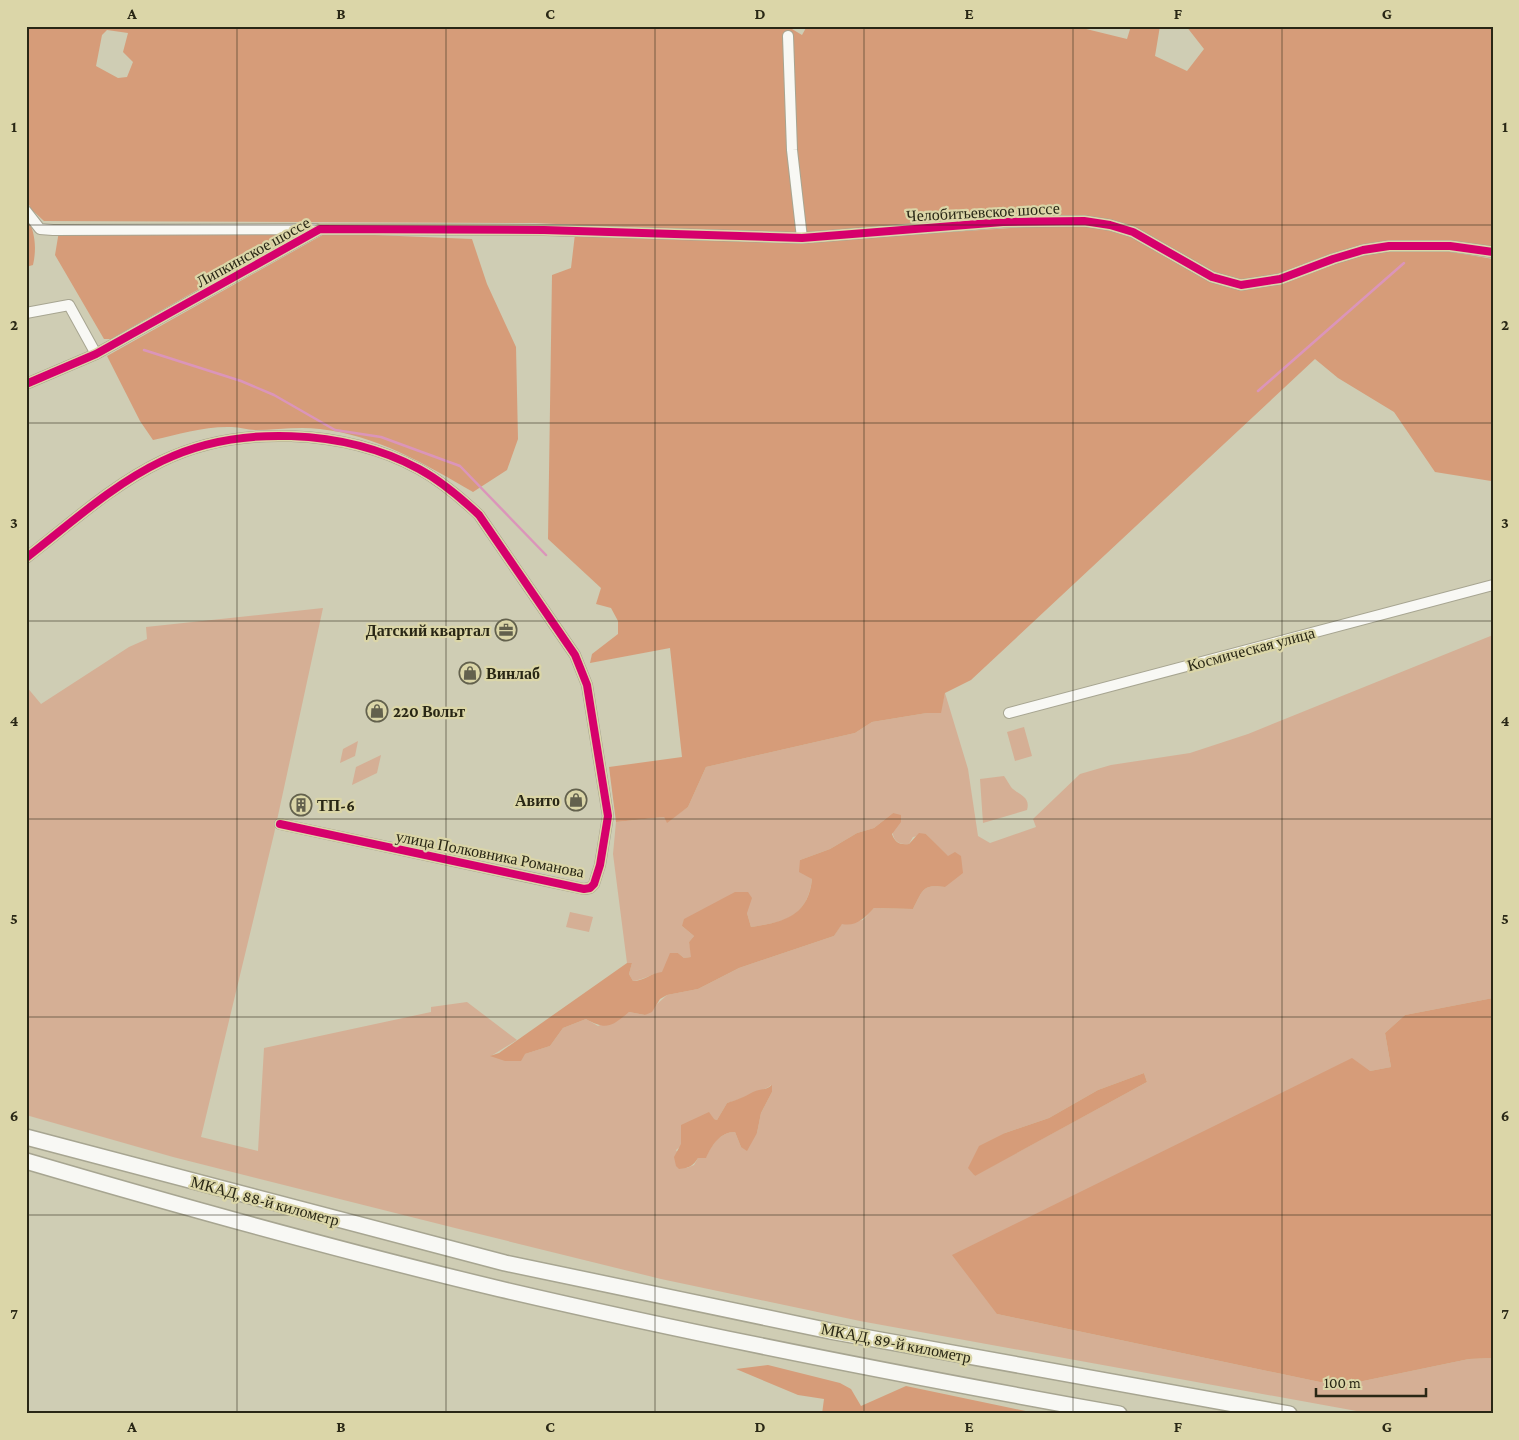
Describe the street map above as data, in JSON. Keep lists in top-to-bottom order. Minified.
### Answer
{"streets":{"highway":["МКАД, 88-й километр","МКАД, 89-й километр"],"street":["Челобитьевское шоссе","Липкинское шоссе","Космическая улица","улица Полковника Романова"]},"crossings":[["Челобитьевское шоссе","Липкинское шоссе"],["МКАД, 88-й километр","МКАД, 89-й километр"]],"places":{"office":["Датский квартал"],"shop":["Винлаб","220 Вольт","Авито"],"building":["ТП-6"]},"scale_bar":"100 m","grid":{"columns":["A","B","C","D","E","F","G"],"rows":["1","2","3","4","5","6","7"]}}
